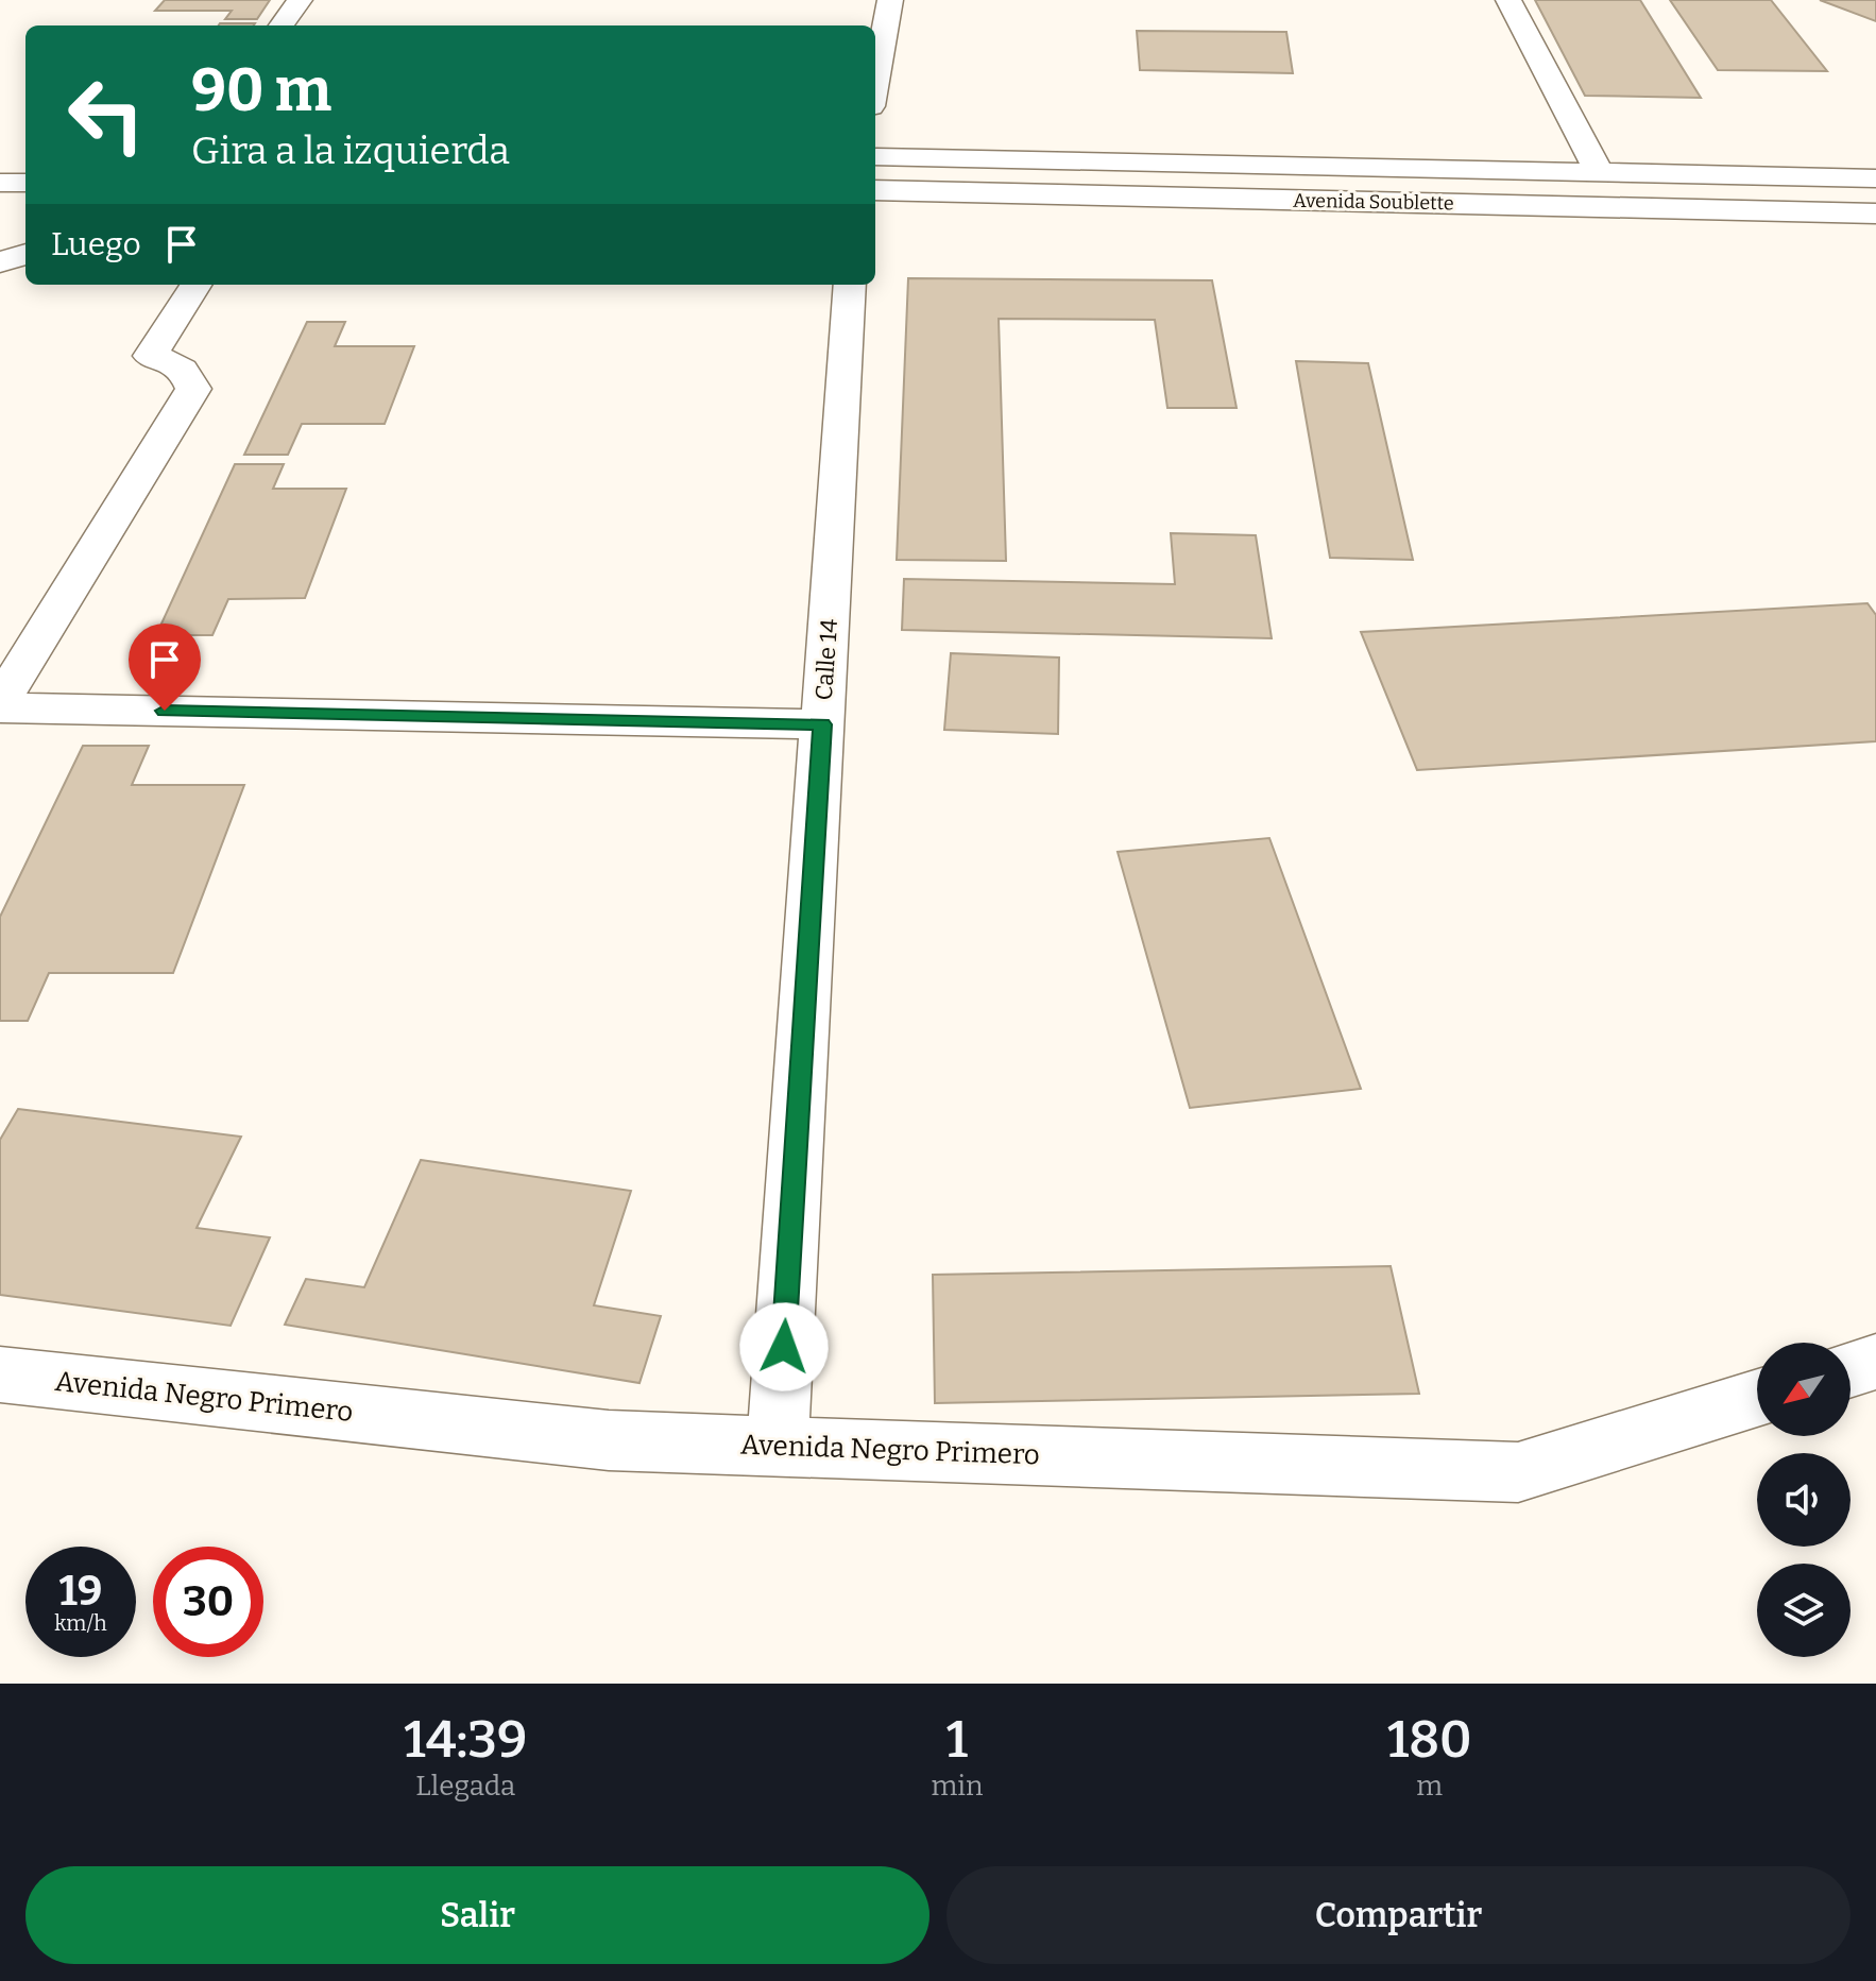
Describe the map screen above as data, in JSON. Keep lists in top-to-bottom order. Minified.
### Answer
{"streets":{"street":["Avenida Soublette","Calle 14","Avenida Negro Primero"]},"crossings":[["Calle 14","Avenida Negro Primero"]],"north":"bottom left","page":{"turn":["90 m","Gira a la izquierda"],"then":"Luego","speed":"19 km/h","limit":"30","eta":["14:39","Llegada","1","min","180","m"],"buttons":["Salir","Compartir"]}}
